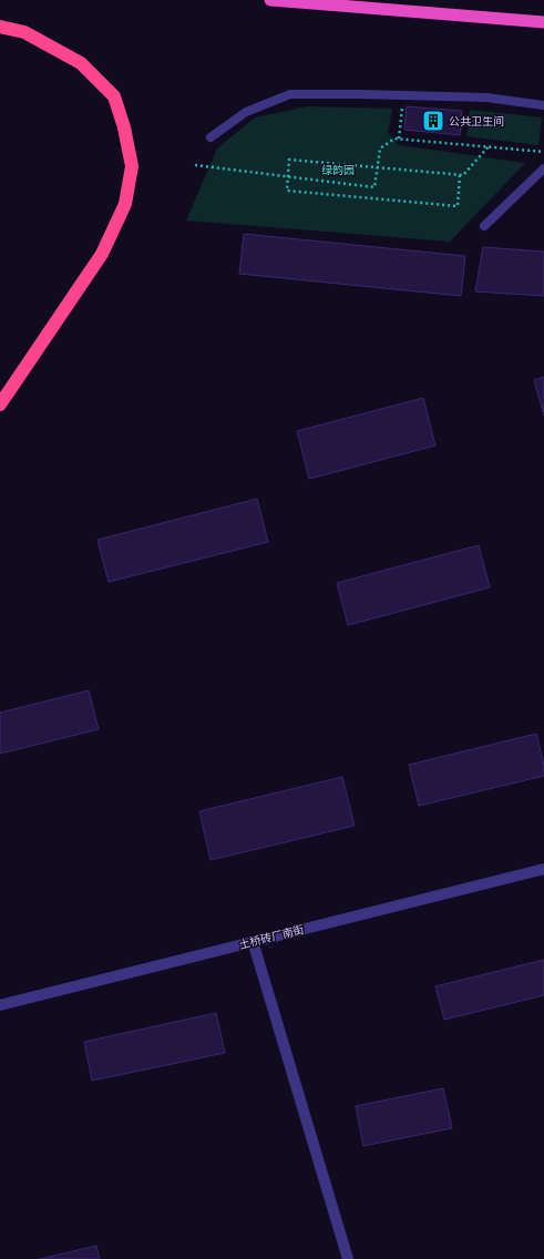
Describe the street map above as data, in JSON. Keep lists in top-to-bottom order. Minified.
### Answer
{"streets":{"street":["土桥砖厂南街"]},"parks":["绿韵园"],"places":{"building":["公共卫生间"]}}
